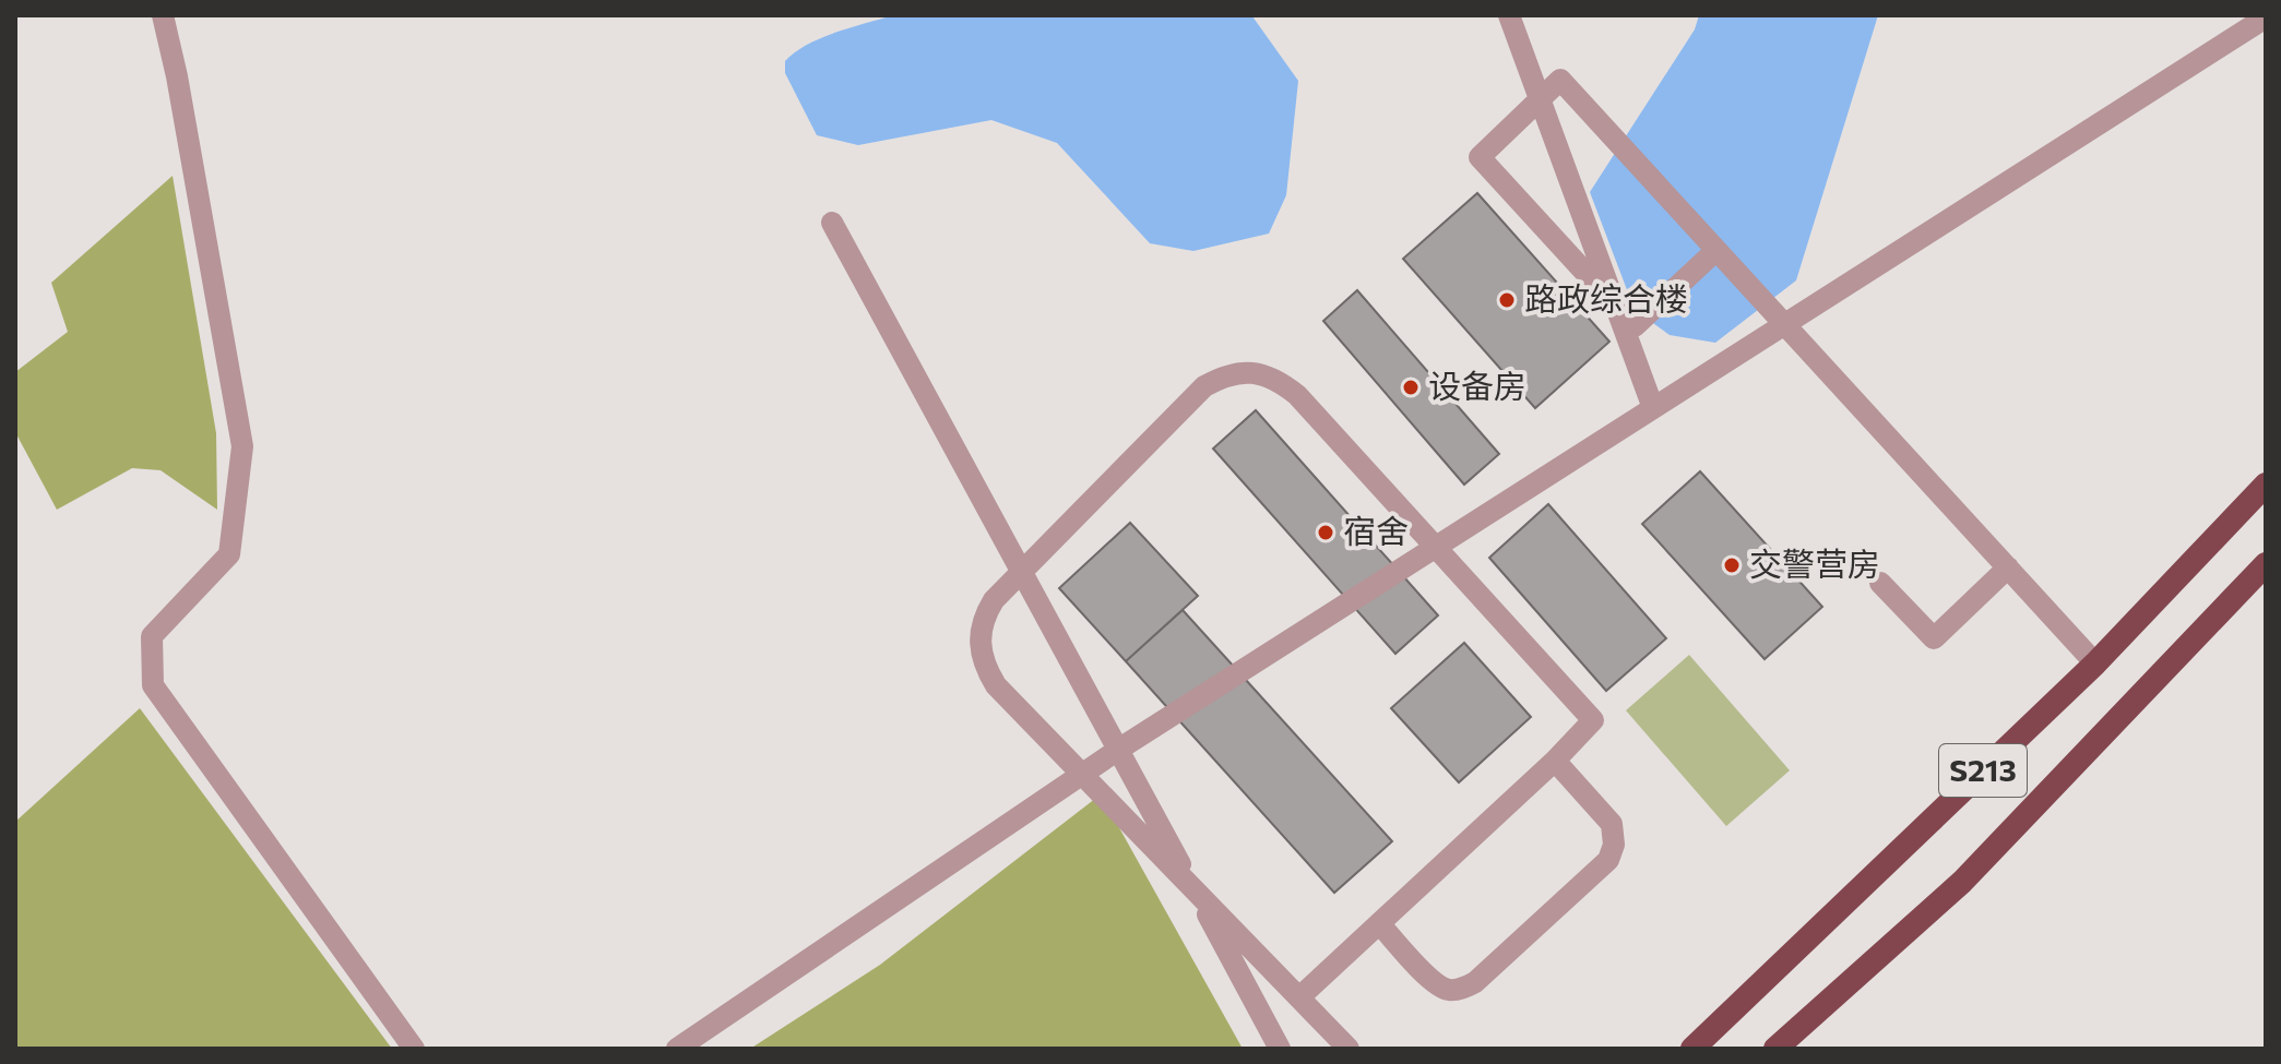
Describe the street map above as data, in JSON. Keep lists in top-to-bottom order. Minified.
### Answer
{"streets":{"highway":["S213"]},"places":["路政综合楼","设备房","宿舍","交警营房"]}
